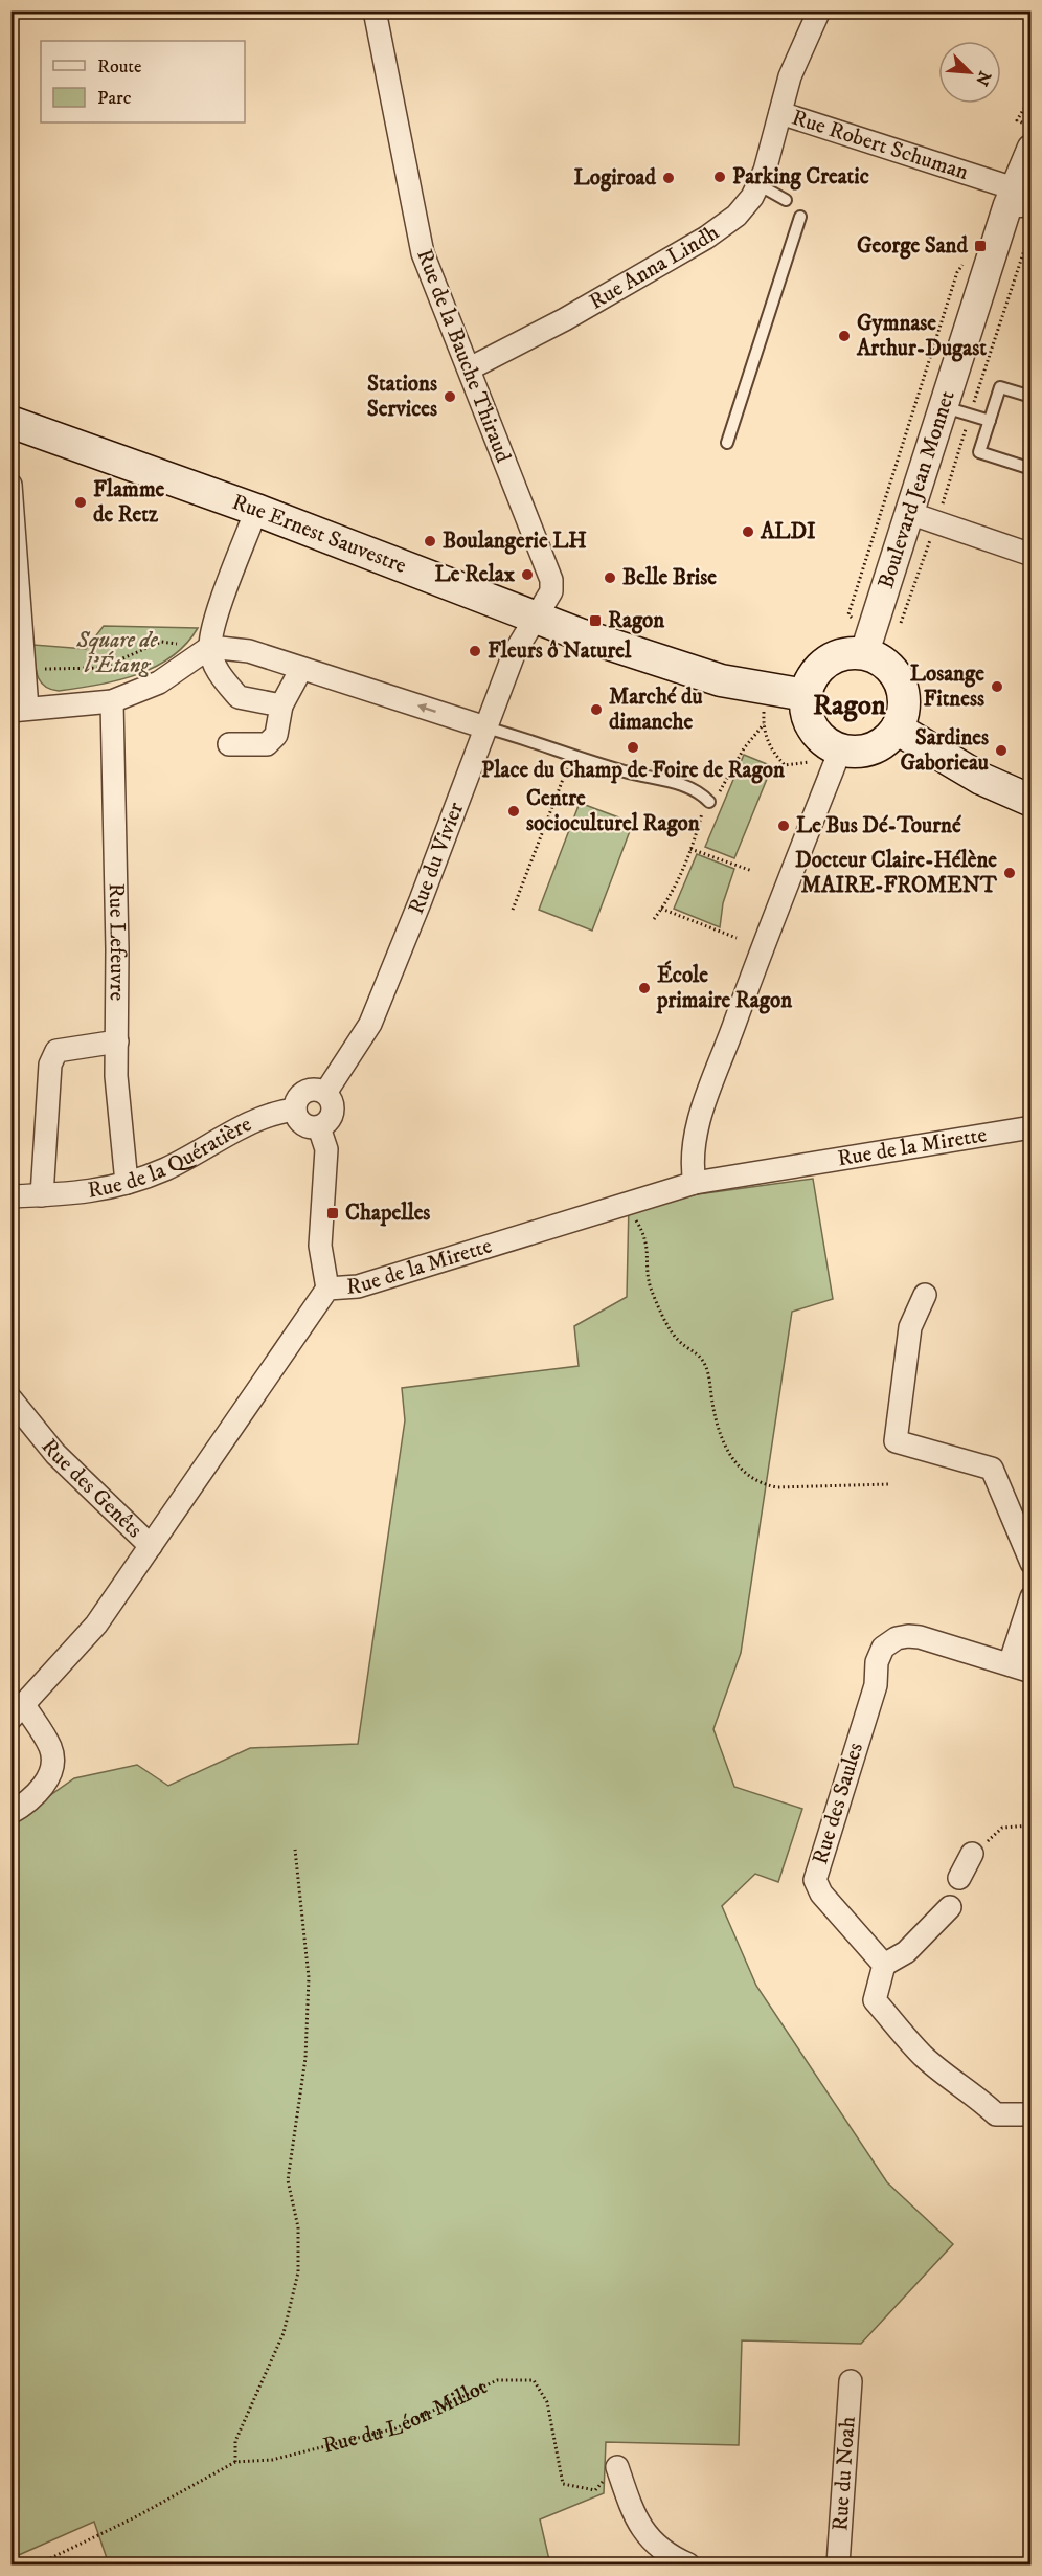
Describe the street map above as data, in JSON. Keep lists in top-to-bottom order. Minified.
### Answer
{"streets":{"main road":["Rue Ernest Sauvestre"],"street":["Rue Robert Schuman","Rue Anna Lindh","Rue de la Bauche Thiraud","Boulevard Jean Monnet","Rue du Vivier","Rue Lefeuvre","Rue de la Mirette","Rue de la Quératière","Rue des Genêts","Rue des Saules","Rue du Noah"],"path":["Rue du Léon Millot"]},"crossings":[["Rue Robert Schuman","Rue Anna Lindh"],["Rue Robert Schuman","Boulevard Jean Monnet"],["Rue Anna Lindh","Rue de la Bauche Thiraud"],["Rue de la Bauche Thiraud","Rue Ernest Sauvestre"],["Rue de la Bauche Thiraud","Rue du Vivier"],["Boulevard Jean Monnet","Rue Ernest Sauvestre"],["Rue Ernest Sauvestre","Rue du Vivier"],["Rue du Vivier","Rue de la Quératière"],["Rue Lefeuvre","Rue de la Quératière"],["Rue de la Mirette","Rue des Genêts"]],"districts":["Ragon"],"parks":["Square de l'Étang"],"places":{"other":["Parking Creatic","Logiroad","Gymnase Arthur-Dugast","Stations Services","Flamme de Retz","ALDI","Boulangerie LH","Le Relax","Belle Brise","Fleurs ô Naturel","Losange Fitness","Marché du dimanche","Place du Champ de Foire de Ragon","Sardines Gaborieau","Centre socioculturel Ragon","Le Bus Dé-Tourné","Docteur Claire-Hélène MAIRE-FROMENT","École primaire Ragon"],"transit":["George Sand","Ragon","Chapelles"]},"legend":["Route","Parc"],"north":"bottom right"}
